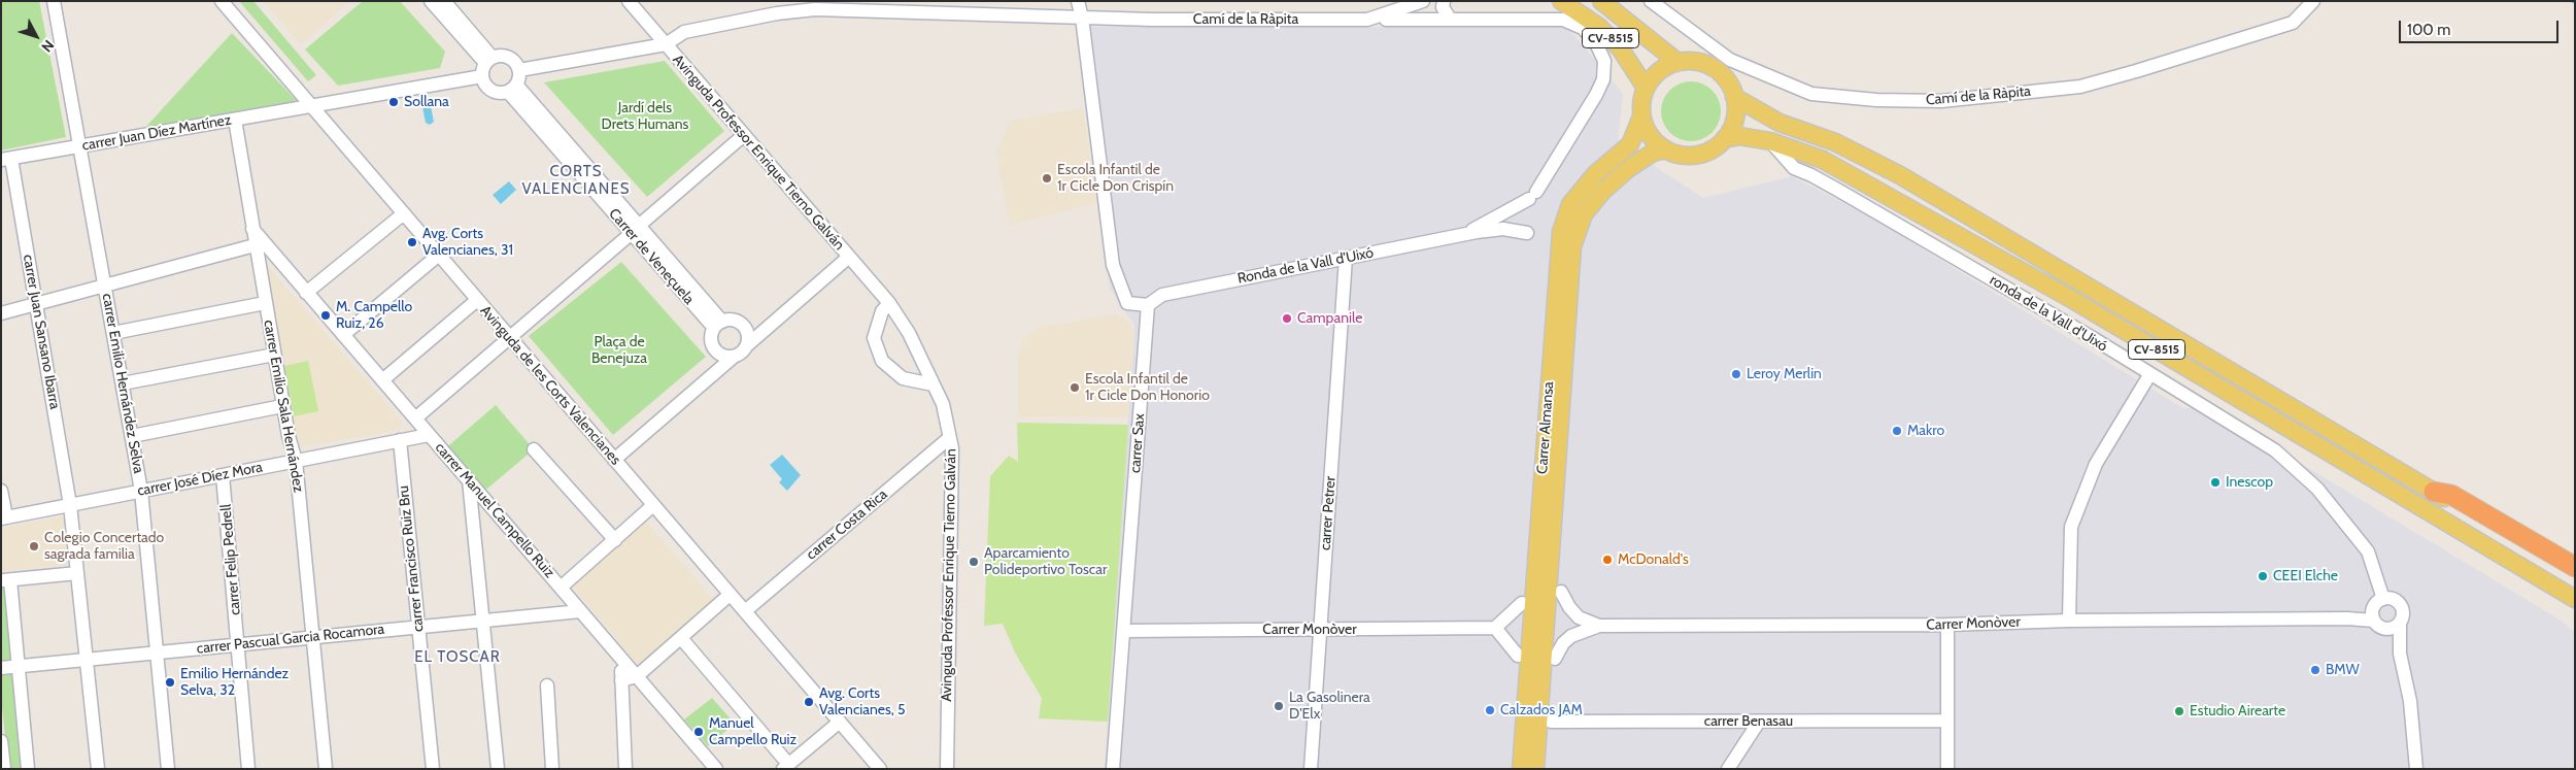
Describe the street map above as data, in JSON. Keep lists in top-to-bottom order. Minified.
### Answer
{"streets":{"main road":["CV-8515","Carrer Almansa"],"street":["Camí de la Ràpita","carrer Juan Díez Martínez","Avinguda Professor Enrique Tierno Galván","Carrer de Veneçuela","Ronda de la Vall d'Uixó","ronda de la Vall d'Uixó","carrer Juan Sansano Ibarra","carrer Emilio Hernández Selva","Avinguda de les Corts Valencianes","carrer Emilio Sala Hernández","carrer Sax","carrer José Díez Mora","carrer Manuel Campello Ruiz","carrer Petrer","carrer Costa Rica","carrer Francisco Ruiz Bru","carrer Felip Pedrell","Carrer Monòver","carrer Pascual Garcia Rocamora","carrer Benasau"]},"crossings":[["Camí de la Ràpita","Avinguda Professor Enrique Tierno Galván"],["CV-8515","ronda de la Vall d'Uixó"],["CV-8515","Carrer Almansa"],["carrer Juan Díez Martínez","Carrer de Veneçuela"],["carrer Juan Díez Martínez","carrer Juan Sansano Ibarra"],["carrer Juan Díez Martínez","carrer Emilio Hernández Selva"],["carrer Juan Díez Martínez","Avinguda de les Corts Valencianes"],["carrer Juan Díez Martínez","carrer Emilio Sala Hernández"],["Avinguda Professor Enrique Tierno Galván","carrer Costa Rica"],["Ronda de la Vall d'Uixó","carrer Sax"],["Ronda de la Vall d'Uixó","carrer Petrer"],["ronda de la Vall d'Uixó","Carrer Monòver"],["carrer Juan Sansano Ibarra","carrer José Díez Mora"],["carrer Juan Sansano Ibarra","carrer Pascual Garcia Rocamora"],["carrer Emilio Hernández Selva","carrer José Díez Mora"],["carrer Emilio Hernández Selva","carrer Pascual Garcia Rocamora"],["Avinguda de les Corts Valencianes","carrer Costa Rica"],["carrer Emilio Sala Hernández","carrer José Díez Mora"],["carrer Emilio Sala Hernández","carrer Manuel Campello Ruiz"],["carrer Emilio Sala Hernández","carrer Pascual Garcia Rocamora"],["carrer Sax","Carrer Monòver"],["carrer José Díez Mora","carrer Manuel Campello Ruiz"],["carrer José Díez Mora","carrer Francisco Ruiz Bru"],["carrer José Díez Mora","carrer Felip Pedrell"],["carrer Manuel Campello Ruiz","carrer Pascual Garcia Rocamora"],["carrer Petrer","Carrer Monòver"],["carrer Francisco Ruiz Bru","carrer Pascual Garcia Rocamora"],["carrer Felip Pedrell","carrer Pascual Garcia Rocamora"]],"districts":["CORTS VALENCIANES","EL TOSCAR"],"parks":["Jardí dels Drets Humans","Plaça de Benejuza"],"places":["Sollana","Escola Infantil de 1r Cicle Don Crispín","Avg. Corts Valencianes, 31","M. Campello Ruiz, 26","Campanile","Leroy Merlin","Escola Infantil de 1r Cicle Don Honorio","Makro","Inescop","Colegio Concertado sagrada familia","McDonald's","Aparcamiento Polideportivo Toscar","CEEI Elche","BMW","Emilio Hernández Selva, 32","Avg. Corts Valencianes, 5","La Gasolinera D'Elx","Calzados JAM","Estudio Airearte","Manuel Campello Ruiz"],"scale_bar":"100 m","north":"bottom right"}
